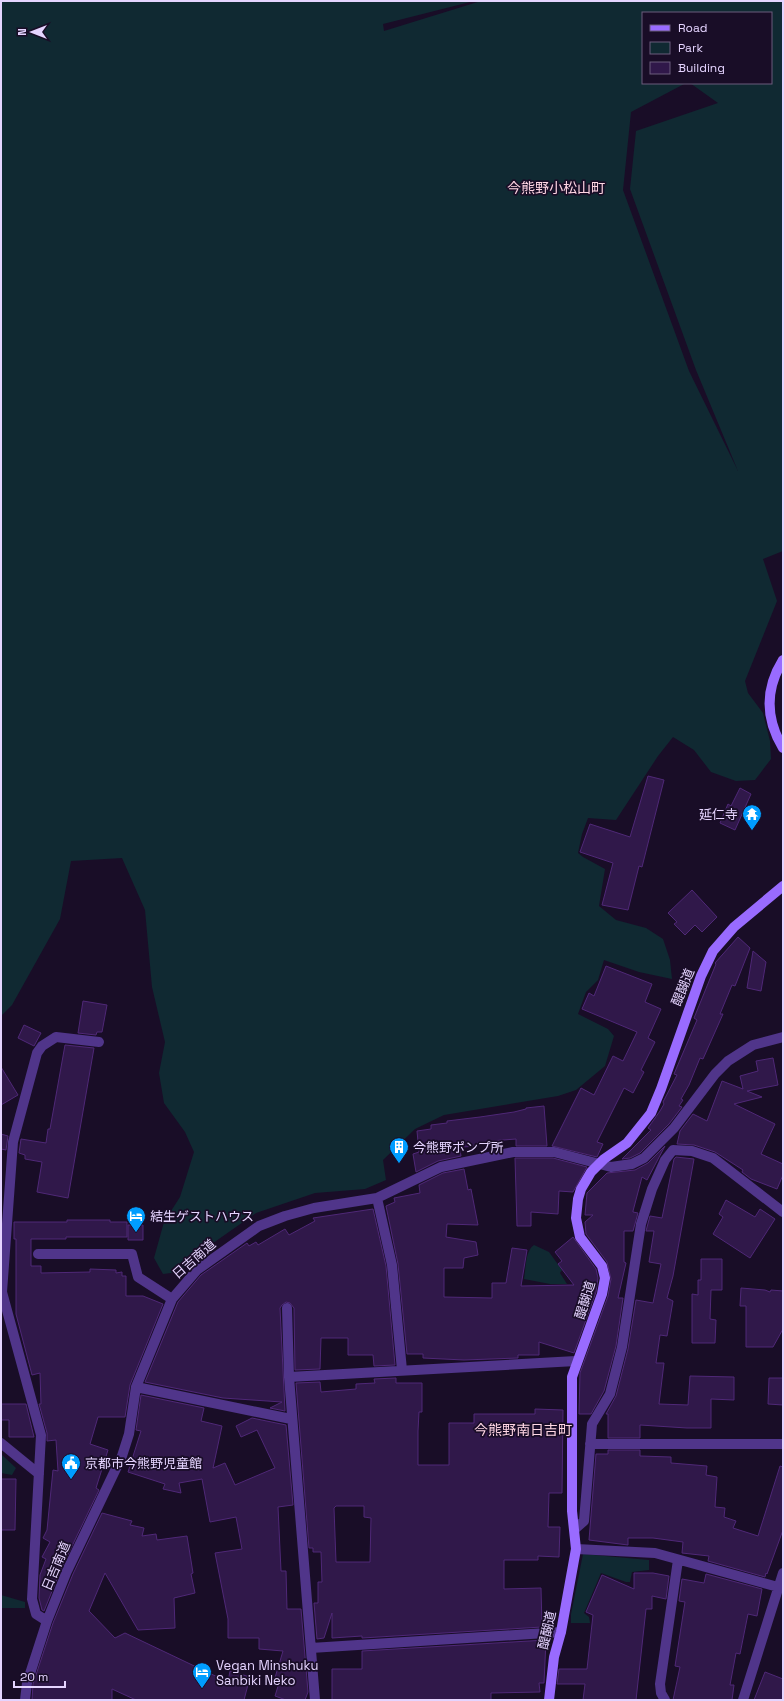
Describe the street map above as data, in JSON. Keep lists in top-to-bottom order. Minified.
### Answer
{"streets":{"main road":["醍醐道"],"street":["日吉南道"]},"crossings":[["醍醐道","日吉南道"]],"districts":["今熊野小松山町","今熊野南日吉町"],"places":{"temple":["延仁寺"],"building":["今熊野ポンプ所"],"hotel":["結生ゲストハウス","Vegan Minshuku Sanbiki Neko"],"public building":["京都市今熊野児童館"]},"legend":["Road","Park","Building"],"scale_bar":"20 m","north":"left"}
